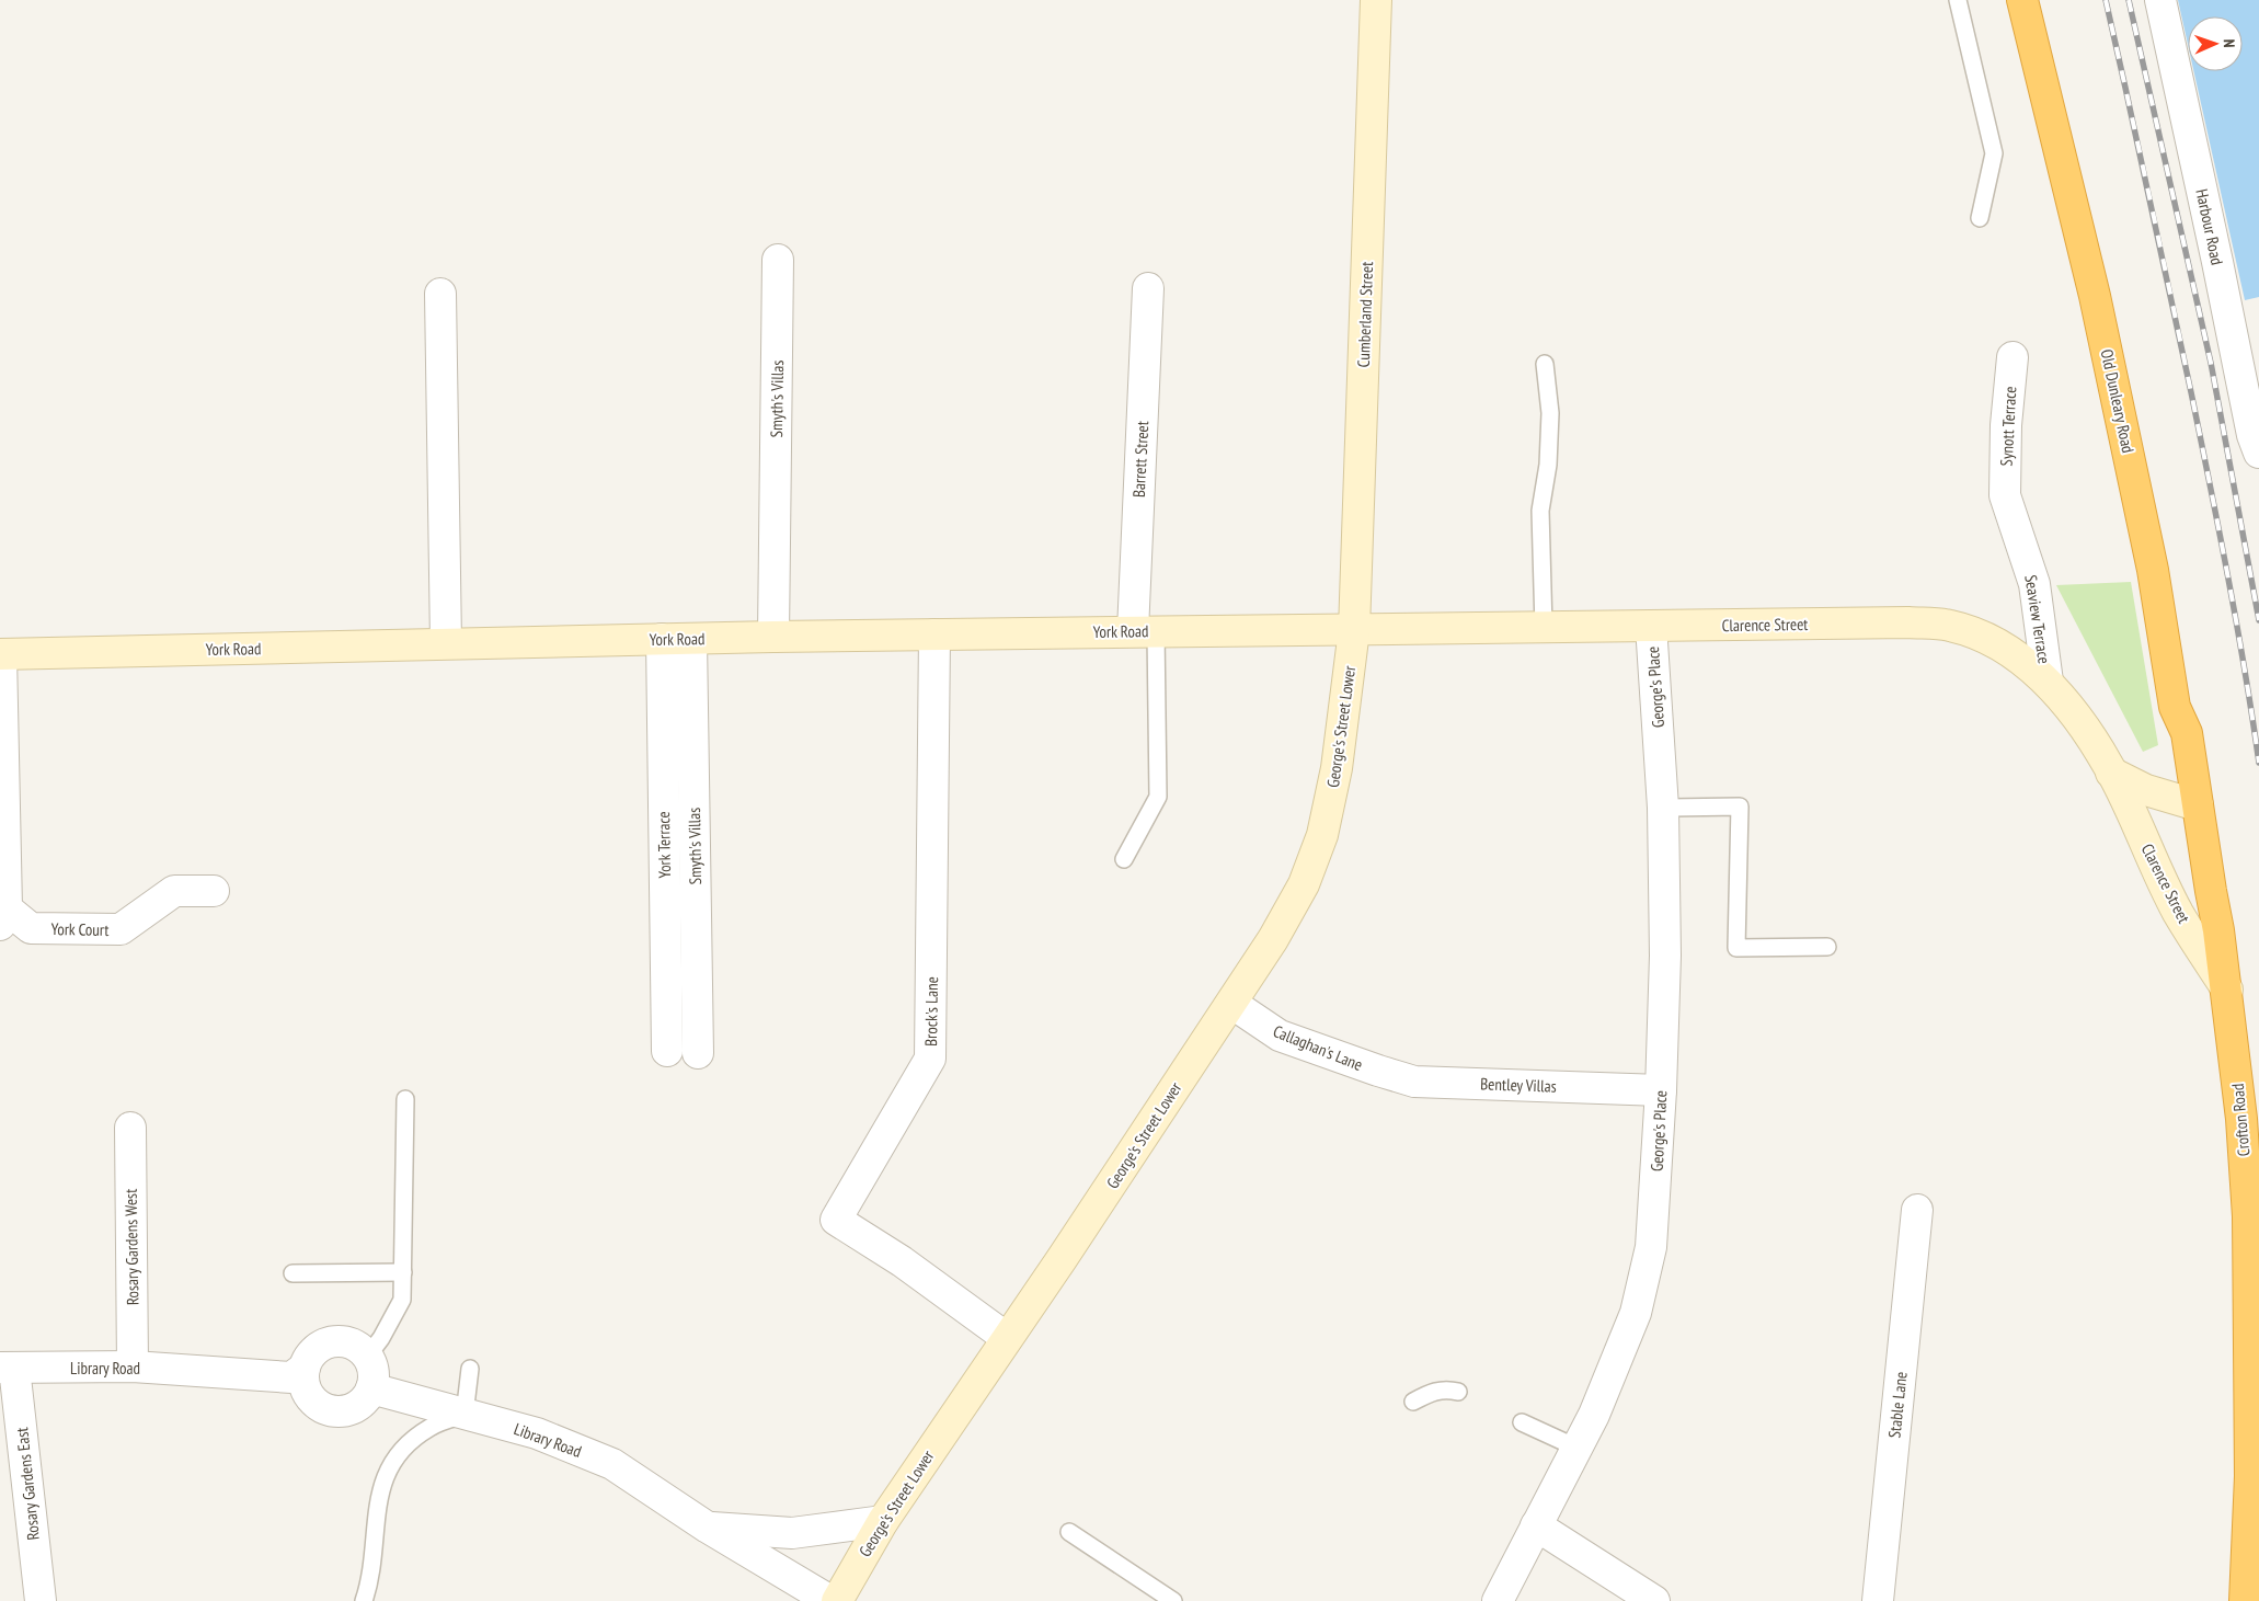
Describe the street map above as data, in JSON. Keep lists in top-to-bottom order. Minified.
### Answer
{"streets":{"highway":["Old Dunleary Road","Crofton Road"],"main road":["Cumberland Street","Clarence Street","York Road","George's Street Lower"],"street":["Harbour Road","Smyth's Villas","Synott Terrace","Barrett Street","Seaview Terrace","George's Place","York Terrace","York Court","Brock's Lane","Callaghan's Lane","Bentley Villas","Rosary Gardens West","Library Road","Stable Lane","Rosary Gardens East"]},"crossings":[["Cumberland Street","Clarence Street"],["Cumberland Street","York Road"],["Cumberland Street","George's Street Lower"],["Smyth's Villas","York Road"],["Old Dunleary Road","Crofton Road"],["Synott Terrace","Seaview Terrace"],["Barrett Street","York Road"],["Seaview Terrace","Clarence Street"],["Clarence Street","York Road"],["Clarence Street","George's Place"],["Clarence Street","George's Street Lower"],["Clarence Street","Crofton Road"],["York Road","George's Street Lower"],["York Road","York Terrace"],["York Road","Brock's Lane"],["George's Place","Bentley Villas"],["George's Street Lower","Brock's Lane"],["George's Street Lower","Callaghan's Lane"],["George's Street Lower","Library Road"],["Callaghan's Lane","Bentley Villas"],["Rosary Gardens West","Library Road"],["Library Road","Rosary Gardens East"]],"north":"right"}
